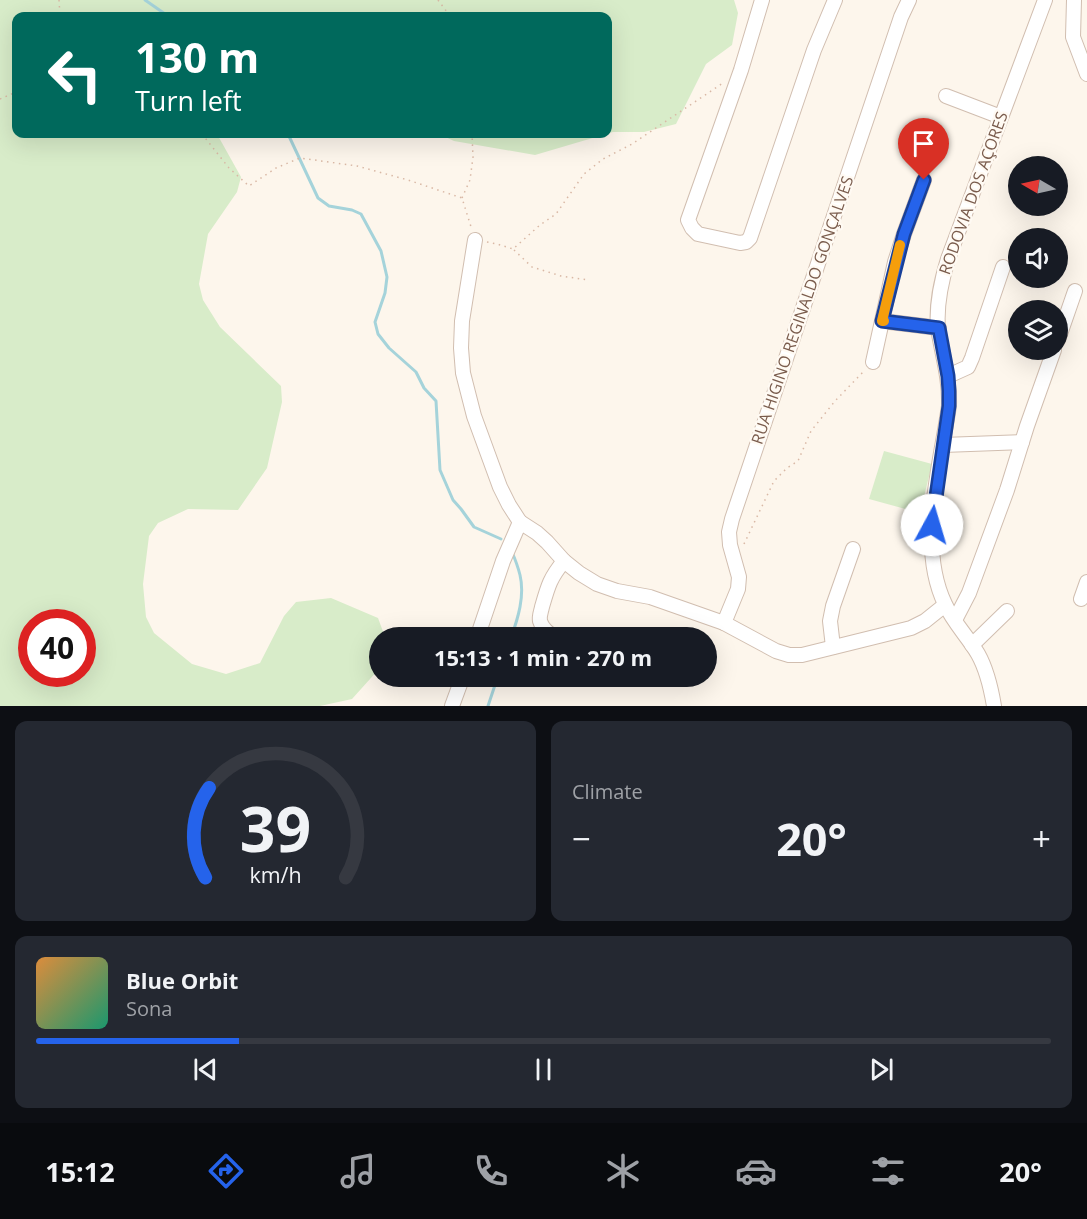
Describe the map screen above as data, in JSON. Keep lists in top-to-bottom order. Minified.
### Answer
{"streets":{"street":["RODOVIA DOS AÇORES","RUA HIGINO REGINALDO GONÇALVES"]},"north":"left","page":{"turn":["130 m","Turn left"],"limit":"40","trip":"15:13 · 1 min · 270 m","tile":"Climate","heat":["−","20°","+"],"song":["Blue Orbit","Sona"],"tabs":["15:12","20°"],"gauge":["39","km/h"]}}
